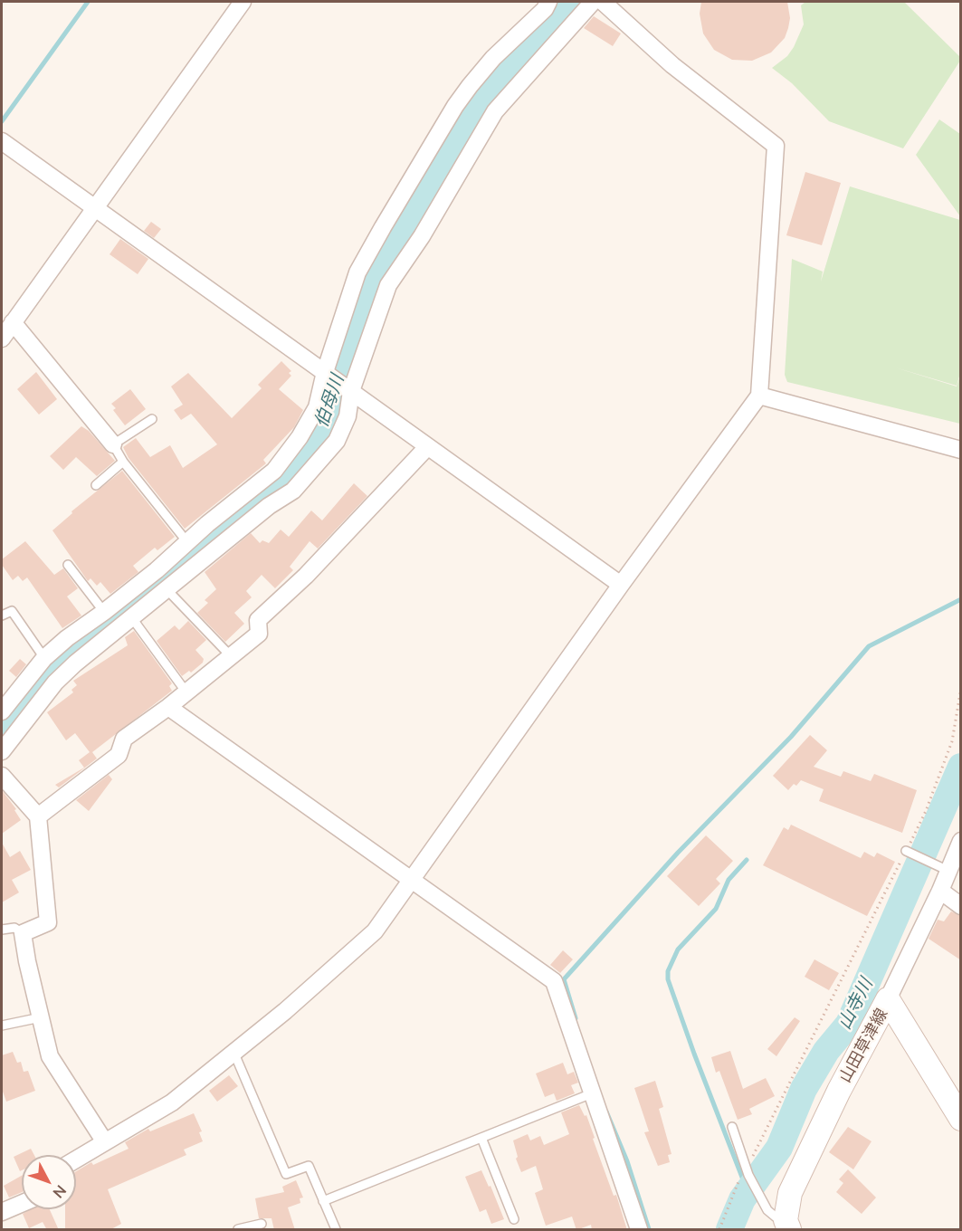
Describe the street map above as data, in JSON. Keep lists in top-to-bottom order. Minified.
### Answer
{"streets":{"main road":["山田草津線"]},"water":["伯母川","山寺川"],"north":"bottom right"}
